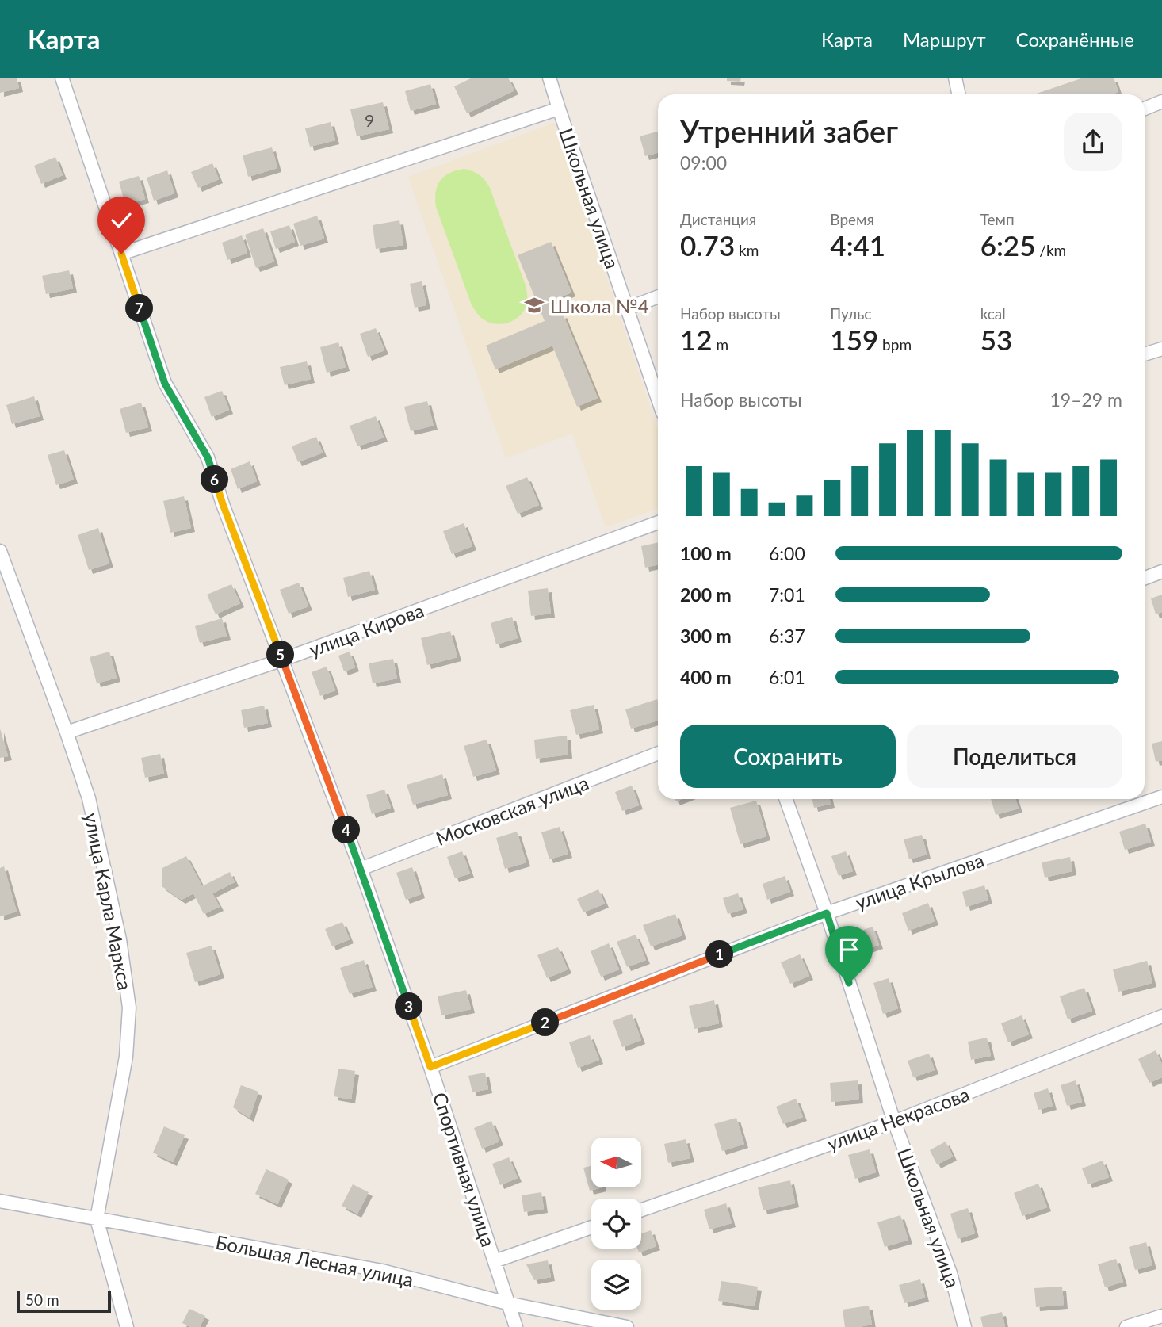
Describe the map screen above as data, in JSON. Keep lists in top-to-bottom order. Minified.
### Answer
{"streets":{"street":["Школьная улица","улица Кирова","Московская улица","улица Крылова","улица Карла Маркса","улица Некрасова","Спортивная улица","Большая Лесная улица"]},"crossings":[["Школьная улица","улица Крылова"],["Школьная улица","улица Некрасова"],["улица Кирова","улица Карла Маркса"],["улица Кирова","Спортивная улица"],["Московская улица","Спортивная улица"],["улица Крылова","Спортивная улица"],["улица Карла Маркса","Большая Лесная улица"],["Спортивная улица","Большая Лесная улица"]],"places":{"school or university":["Школа №4"]},"house_numbers":["9"],"scale_bar":"50 m","north":"left","page":{"header":"Карта","nav":["Карта","Маршрут","Сохранённые"],"heading":["Утренний забег","09:00"],"stats":[["Дистанция","0.73 km"],["Время","4:41"],["Темп","6:25 /km"],["Набор высоты","12 m"],["Пульс","159 bpm"],["kcal","53"]],"pins":["7","6","5","4","1","3","2"],"chart":["Набор высоты","19–29 m"],"list":[{"name":"100 m","note":"6:00"},{"name":"200 m","note":"7:01"},{"name":"300 m","note":"6:37"},{"name":"400 m","note":"6:01"}],"buttons":["Сохранить","Поделиться"],"scale":"50 m"}}
